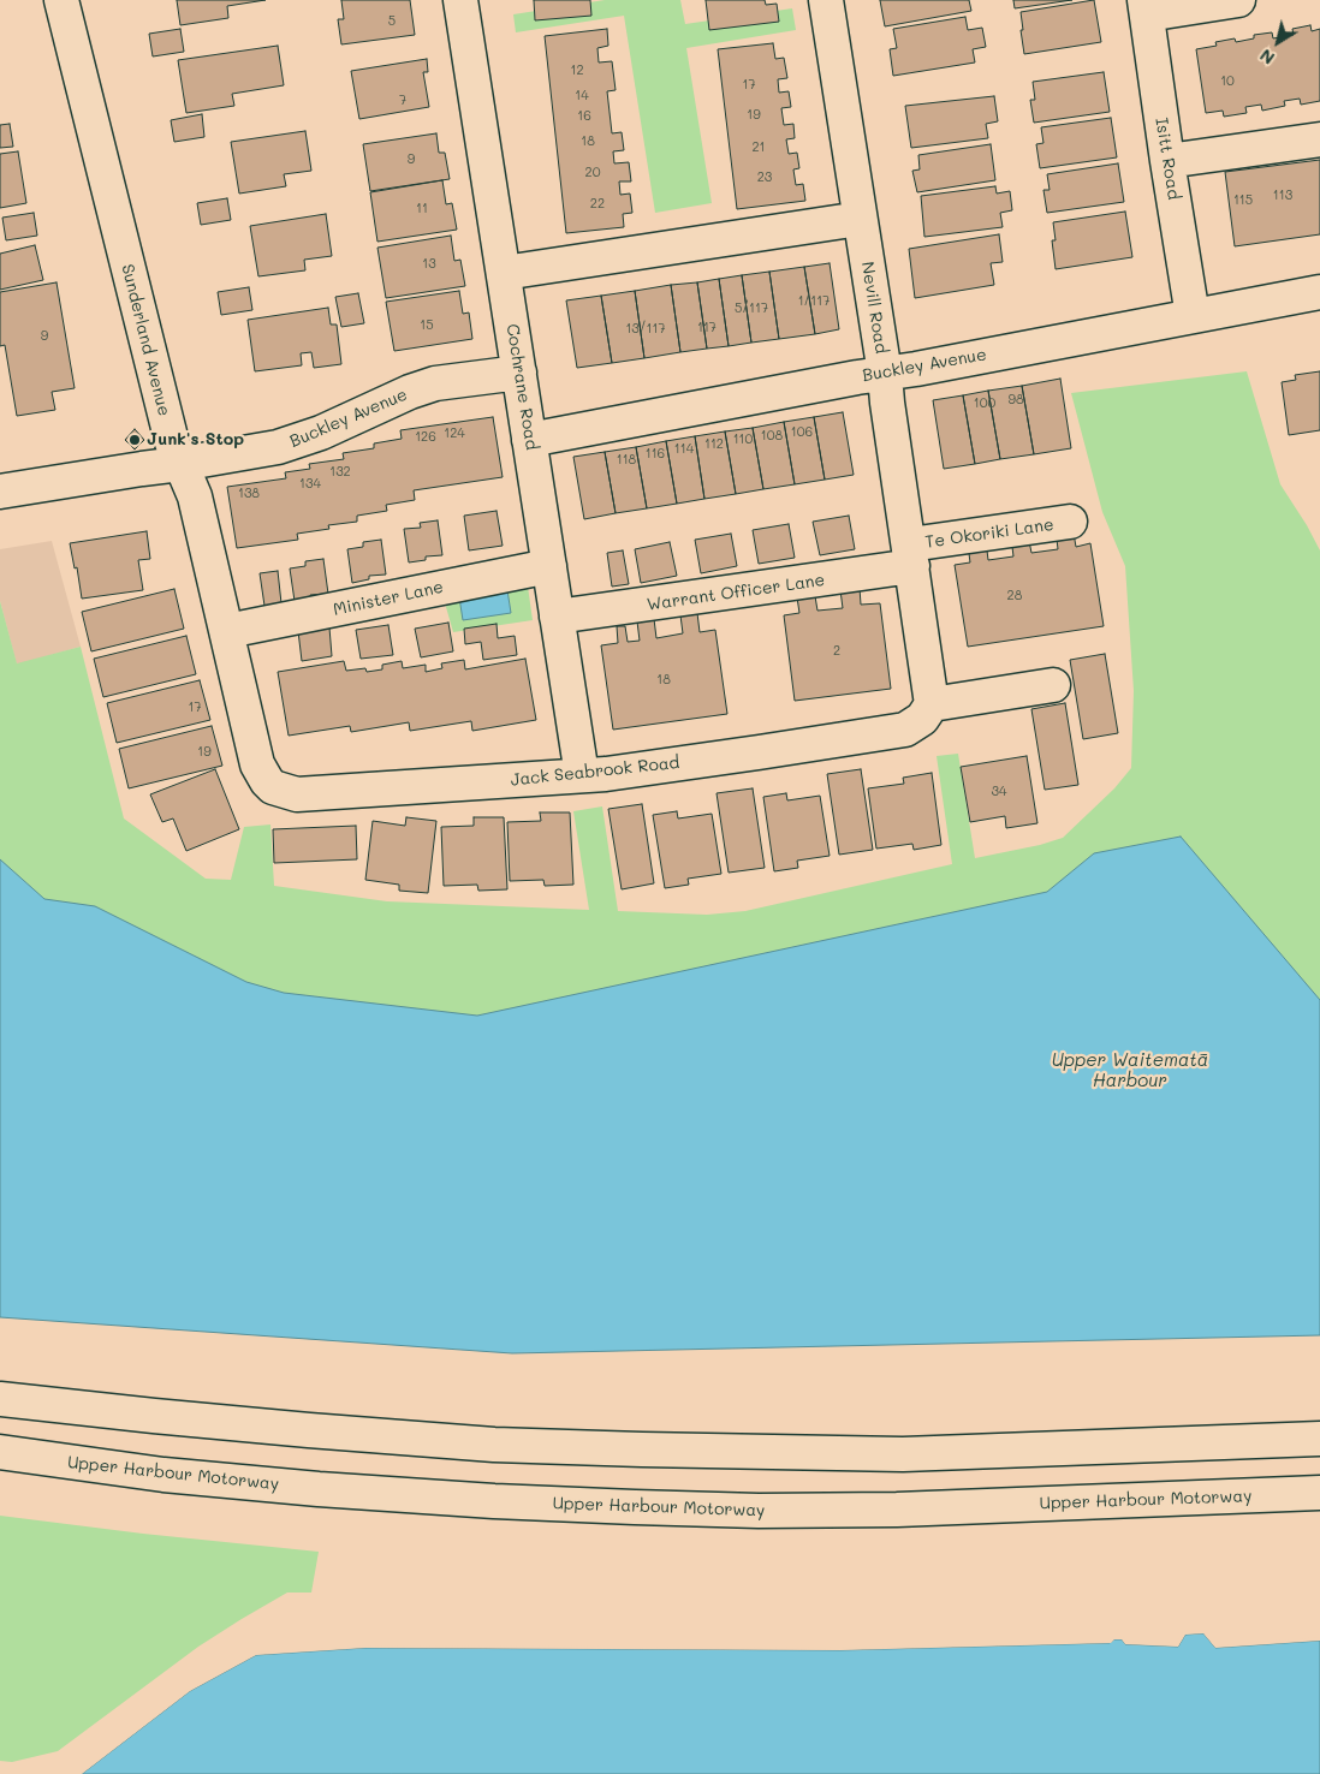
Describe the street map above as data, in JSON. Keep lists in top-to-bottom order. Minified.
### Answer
{"streets":{"main road":["Isitt Road","Nevill Road","Sunderland Avenue","Buckley Avenue","Cochrane Road","Te Okoriki Lane","Warrant Officer Lane","Minister Lane","Jack Seabrook Road","Upper Harbour Motorway"]},"crossings":[["Isitt Road","Buckley Avenue"],["Nevill Road","Buckley Avenue"],["Nevill Road","Te Okoriki Lane"],["Nevill Road","Warrant Officer Lane"],["Nevill Road","Jack Seabrook Road"],["Sunderland Avenue","Buckley Avenue"],["Sunderland Avenue","Minister Lane"],["Sunderland Avenue","Jack Seabrook Road"],["Buckley Avenue","Cochrane Road"],["Cochrane Road","Warrant Officer Lane"],["Cochrane Road","Minister Lane"],["Cochrane Road","Jack Seabrook Road"],["Te Okoriki Lane","Warrant Officer Lane"]],"water":["Upper Waitematā Harbour"],"places":["Junk's Stop"],"house_numbers":["5","12","10","17","14","7","19","16","18","21","9","20","23","113","115","22","11","13","1/117","5/117","15","117","13/117","9","98","100","106","124","108","126","110","112","114","116","118","132","134","138","28","2","18","17","19","34"],"north":"bottom left"}
